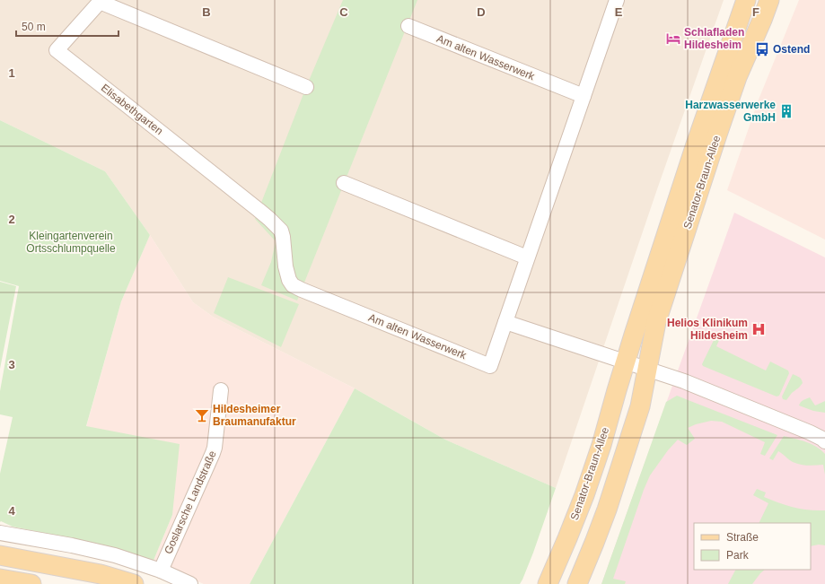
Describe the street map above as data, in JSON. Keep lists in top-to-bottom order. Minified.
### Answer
{"streets":{"main road":["Senator-Braun-Allee"],"street":["Am alten Wasserwerk","Elisabethgarten","Goslarsche Landstraße"]},"crossings":[["Am alten Wasserwerk","Elisabethgarten"]],"parks":["Kleingartenverein Ortsschlumpquelle"],"places":{"hotel":["Schlafladen Hildesheim"],"bus stop":["Ostend"],"building":["Harzwasserwerke GmbH"],"hospital":["Helios Klinikum Hildesheim"],"bar":["Hildesheimer Braumanufaktur"]},"legend":["Straße","Park"],"scale_bar":"50 m","grid":{"columns":["B","C","D","E","F"],"rows":["1","2","3","4"]}}
